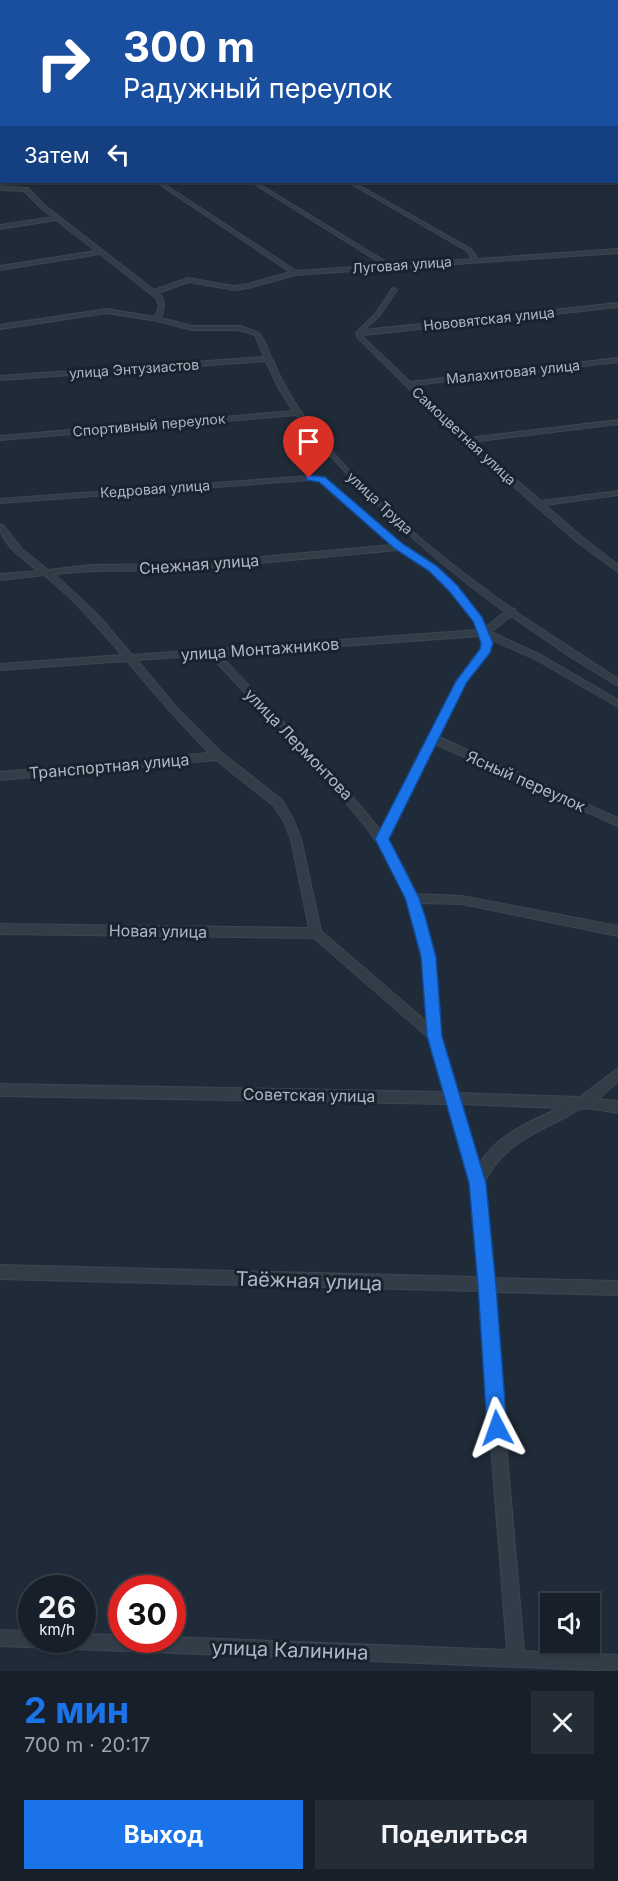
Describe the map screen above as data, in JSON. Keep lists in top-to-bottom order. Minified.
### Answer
{"streets":{"street":["Луговая улица","Нововятская улица","улица Энтузиастов","Малахитовая улица","Спортивный переулок","Самоцветная улица","Кедровая улица","улица Труда","Снежная улица","улица Монтажников","улица Лермонтова","Транспортная улица","Ясный переулок","Новая улица","Советская улица","Таёжная улица","улица Калинина"]},"crossings":[["Нововятская улица","Самоцветная улица"],["улица Энтузиастов","улица Труда"],["Малахитовая улица","Самоцветная улица"],["Спортивный переулок","улица Труда"],["Кедровая улица","улица Труда"],["улица Труда","Снежная улица"],["улица Труда","улица Монтажников"],["улица Монтажников","улица Лермонтова"],["улица Лермонтова","Советская улица"],["улица Лермонтова","Таёжная улица"],["улица Лермонтова","улица Калинина"]],"page":{"turn":["300 m","Радужный переулок"],"then":"Затем","speed":"26 km/h","limit":"30","heading":["2 мин","700 m · 20:17"],"buttons":["Выход","Поделиться"]}}
